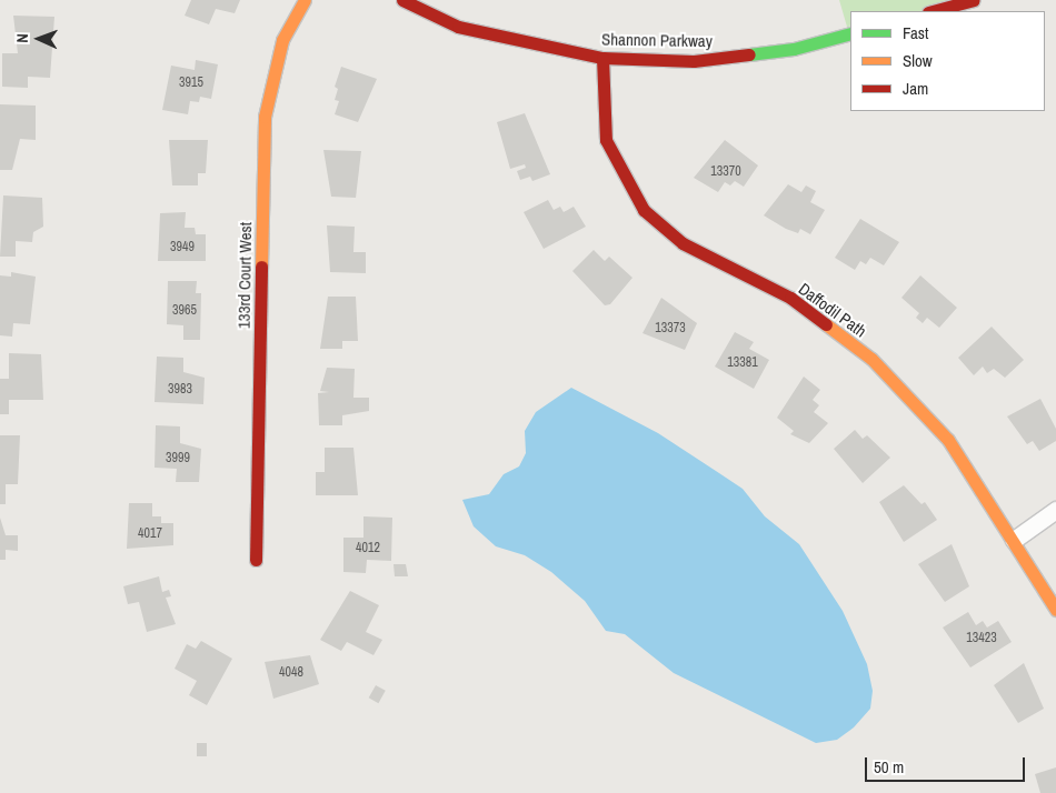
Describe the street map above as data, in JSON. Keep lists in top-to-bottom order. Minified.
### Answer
{"streets":{"street":["Shannon Parkway","133rd Court West","Daffodil Path"]},"crossings":[["Shannon Parkway","Daffodil Path"]],"house_numbers":["3915","13370","3949","3965","13373","13381","3983","3999","4017","4012","13423","4048"],"legend":["Fast","Slow","Jam"],"scale_bar":"50 m","north":"left"}
